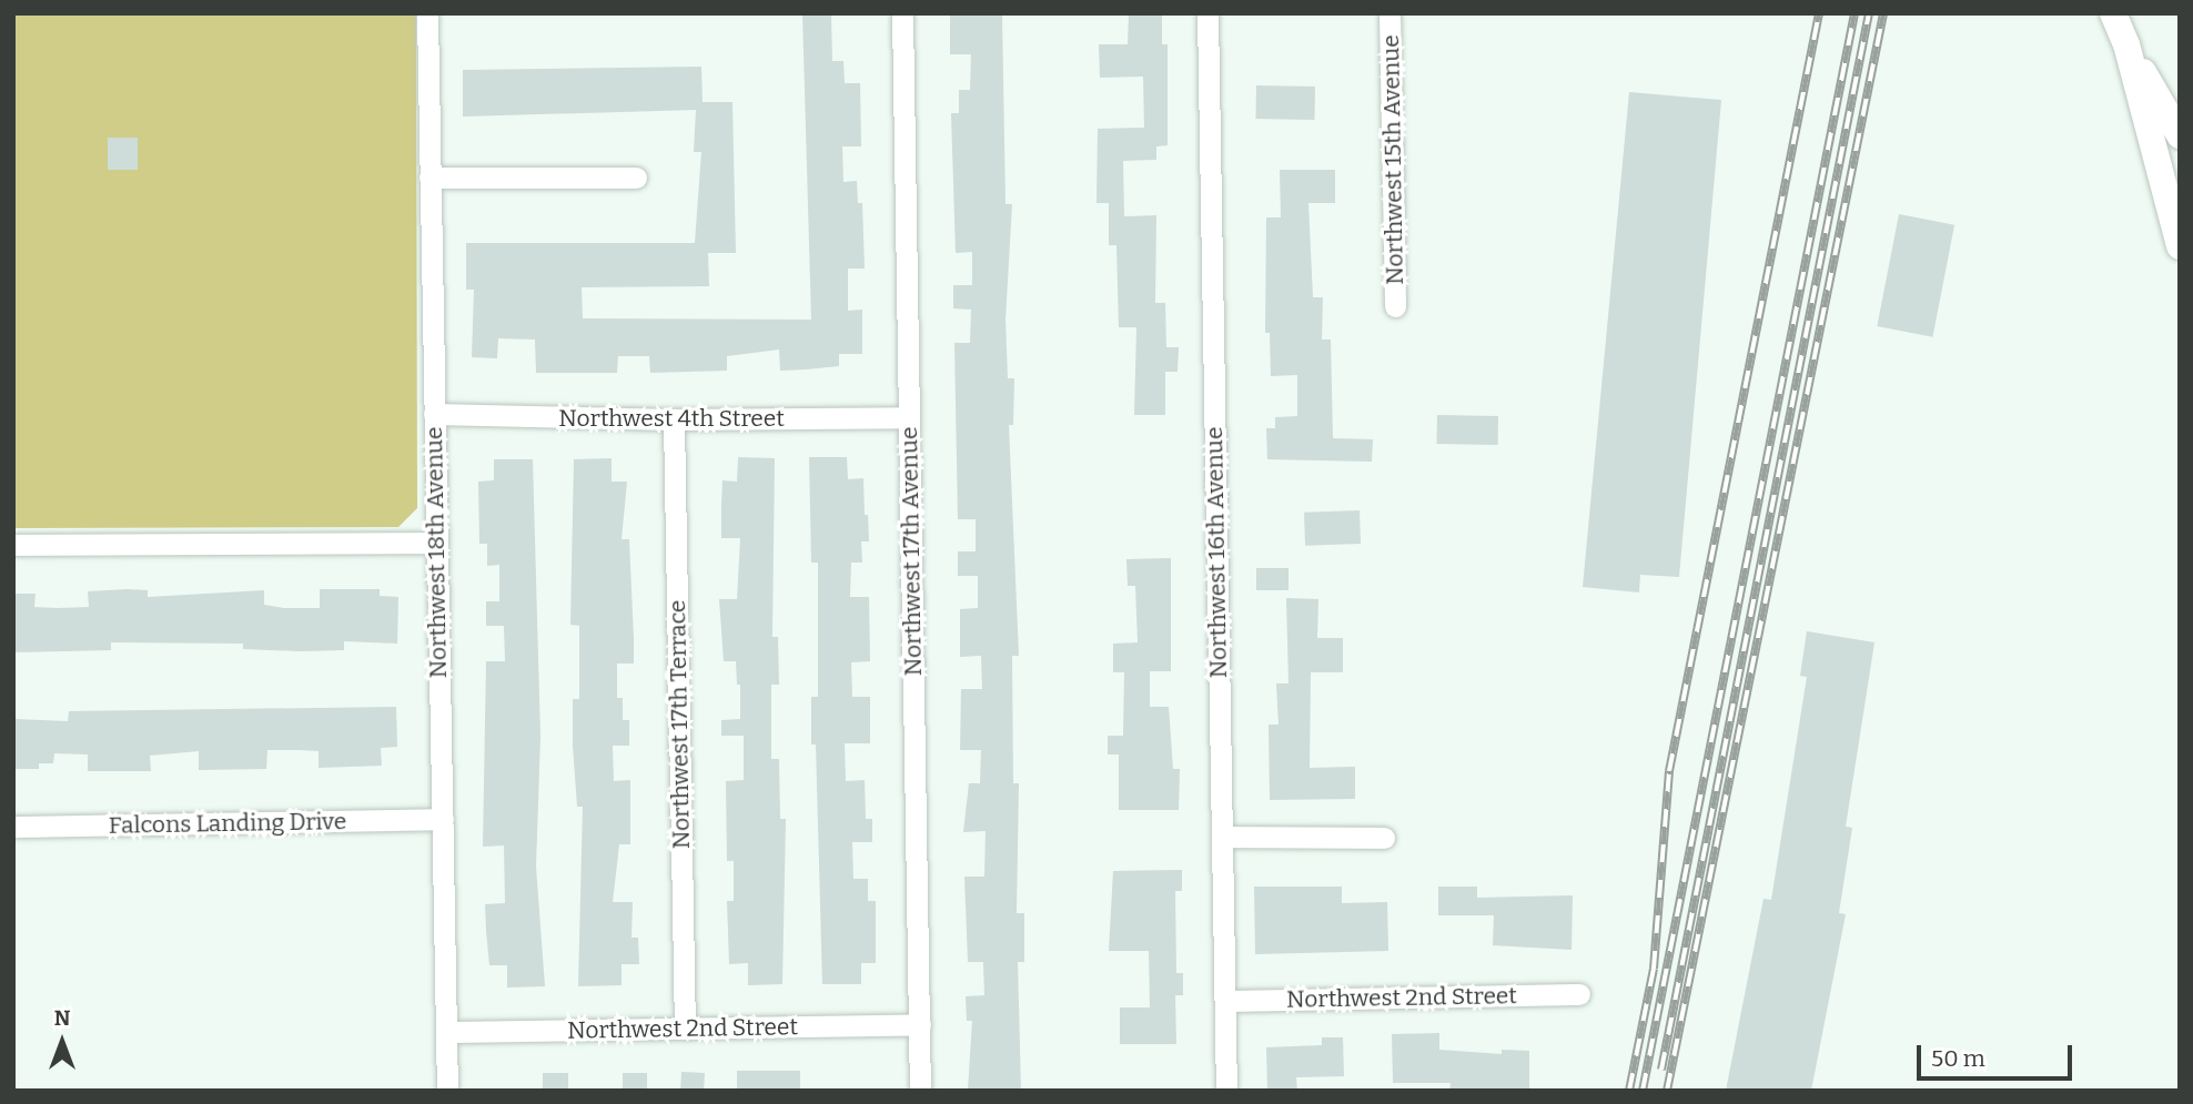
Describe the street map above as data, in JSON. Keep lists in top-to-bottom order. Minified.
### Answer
{"streets":{"street":["Northwest 15th Avenue","Northwest 4th Street","Northwest 17th Avenue","Northwest 18th Avenue","Northwest 16th Avenue","Northwest 17th Terrace","Falcons Landing Drive","Northwest 2nd Street"]},"crossings":[["Northwest 4th Street","Northwest 17th Avenue"],["Northwest 4th Street","Northwest 18th Avenue"],["Northwest 4th Street","Northwest 17th Terrace"],["Northwest 17th Avenue","Northwest 2nd Street"],["Northwest 18th Avenue","Falcons Landing Drive"],["Northwest 18th Avenue","Northwest 2nd Street"],["Northwest 16th Avenue","Northwest 2nd Street"],["Northwest 17th Terrace","Northwest 2nd Street"]],"scale_bar":"50 m","north":"top"}
